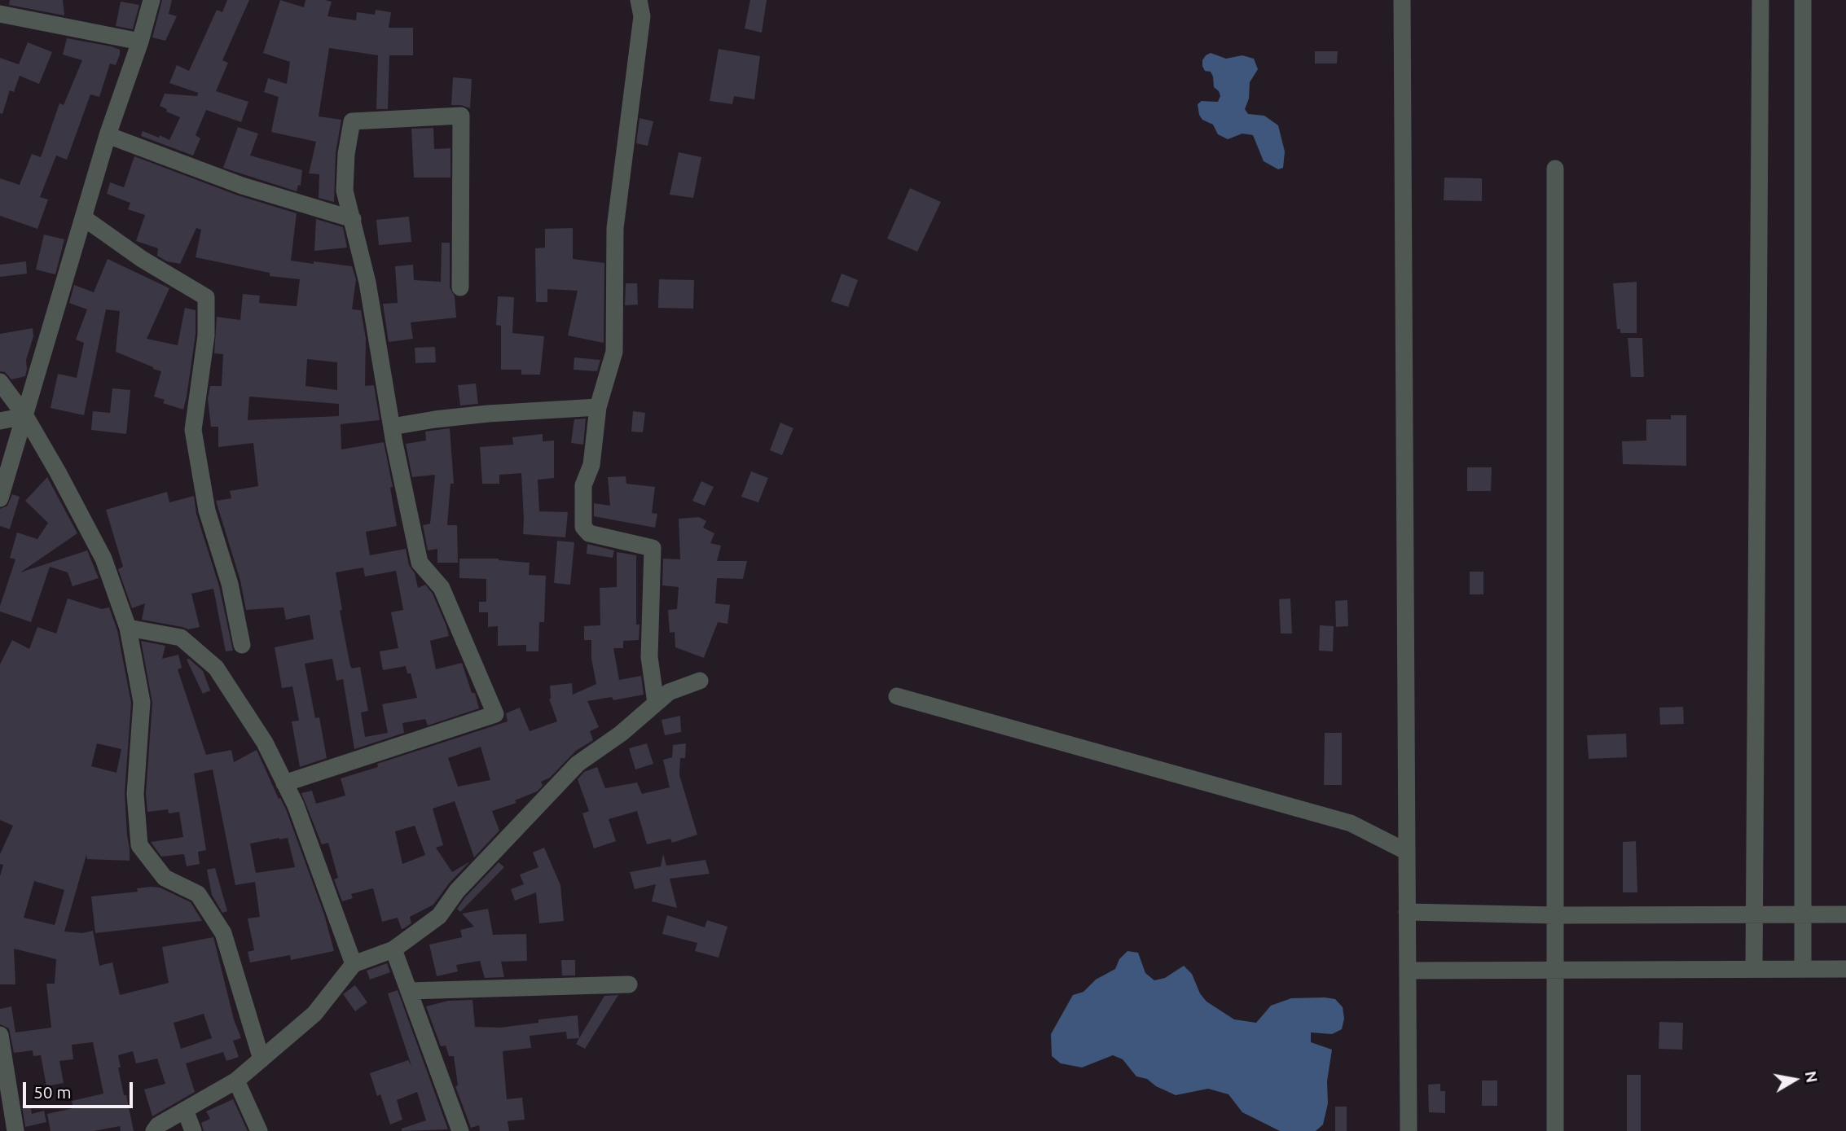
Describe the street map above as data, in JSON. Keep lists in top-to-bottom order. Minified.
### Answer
{"scale_bar":"50 m","north":"right"}
